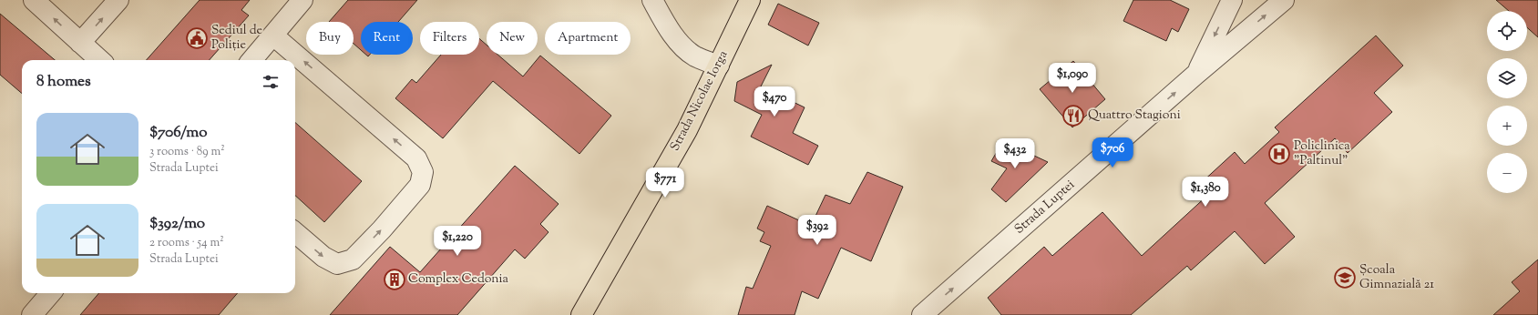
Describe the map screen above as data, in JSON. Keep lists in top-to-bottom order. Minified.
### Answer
{"streets":{"main road":["Strada Nicolae Iorga"],"street":["Strada Luptei"]},"one_way":["Strada Luptei"],"places":{"public building":["Sediul de Poliție"],"restaurant":["Quattro Stagioni"],"hospital":["Policlinica \"Paltinul\""],"school or university":["Școala Gimnazială 21"],"building":["Complex Cedonia"]},"page":{"map_buttons":["+","−"],"chip":["Buy","Rent","Filters","New","Apartment"],"heading":"8 homes","price":["$1,090","$470","$706","$432","$771","$1,380","$392","$1,220"],"list":[{"name":"$706/mo","note":"3 rooms · 89 m² · Strada Luptei"},{"name":"$392/mo","note":"2 rooms · 54 m² · Strada Luptei"}]}}
